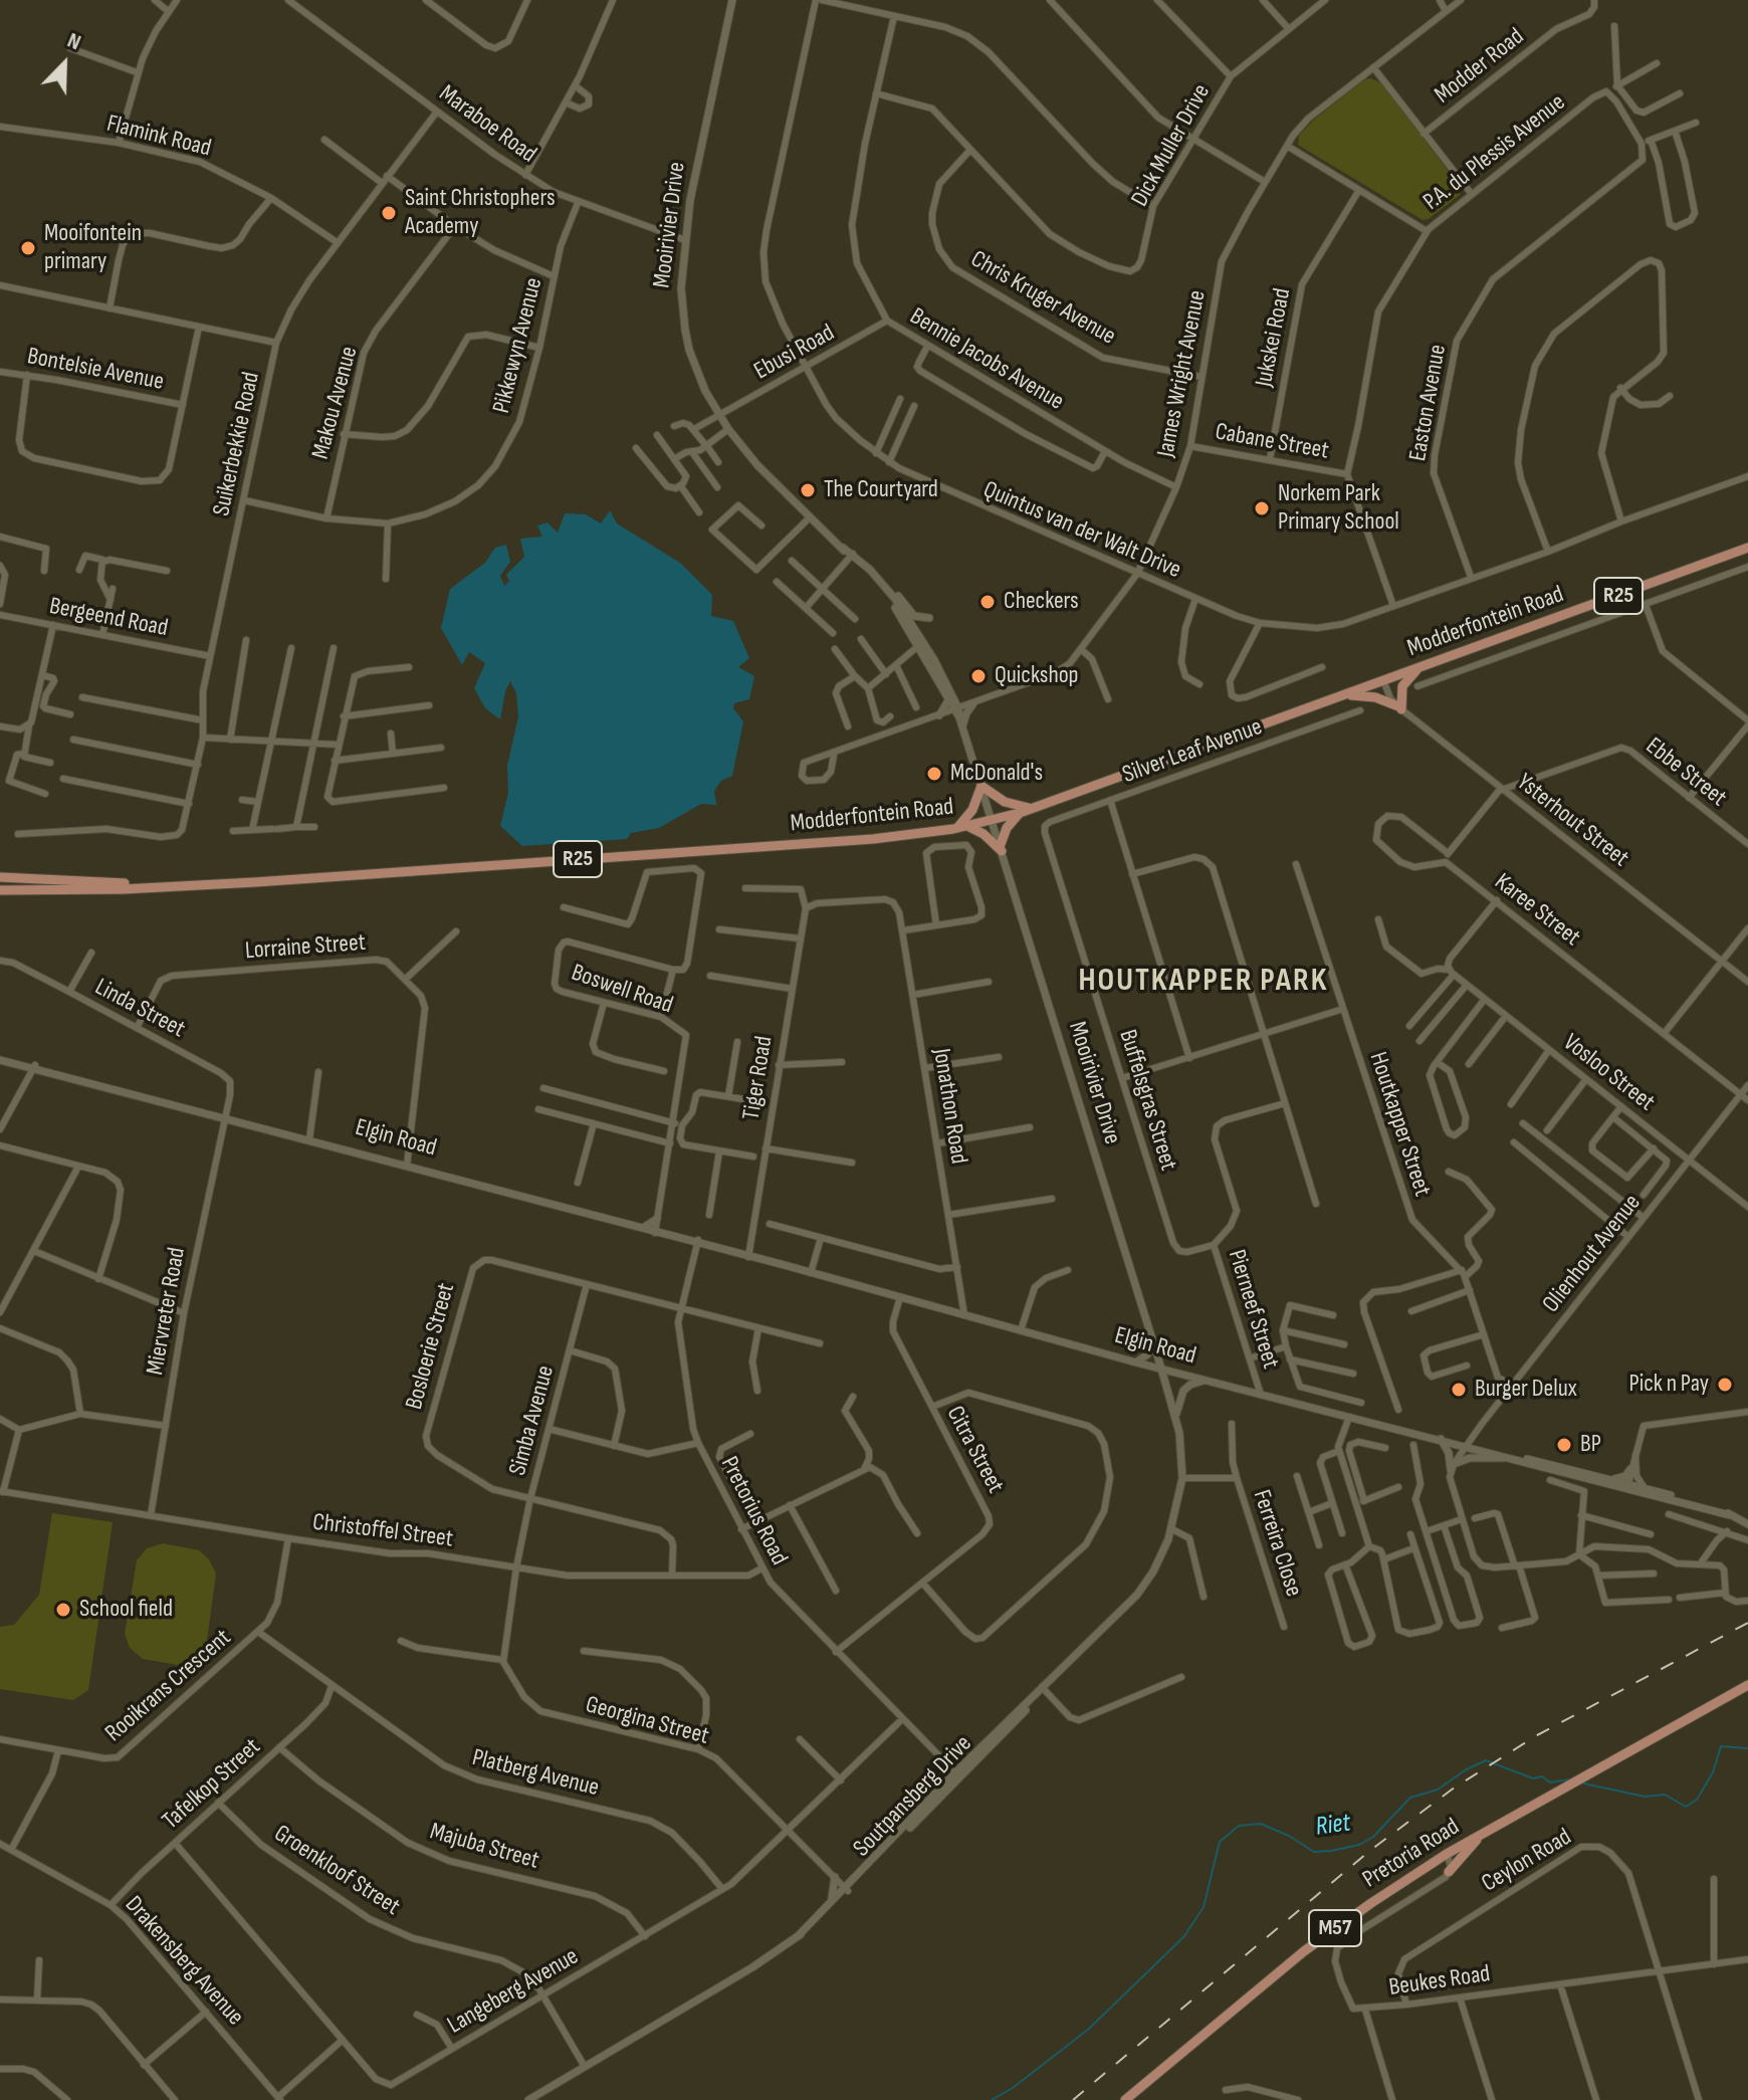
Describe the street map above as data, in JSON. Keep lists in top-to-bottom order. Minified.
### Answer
{"streets":{"main road":["R25","Modderfontein Road","Pretoria Road","M57"],"street":["Modder Road","Maraboe Road","Flamink Road","Dick Muller Drive","P.A. du Plessis Avenue","Mooirivier Drive","Chris Kruger Avenue","Jukskei Road","Pikkewyn Avenue","Ebusi Road","Bennie Jacobs Avenue","Bontelsie Avenue","James Wright Avenue","Makou Avenue","Easton Avenue","Cabane Street","Suikerbekkie Road","Quintus van der Walt Drive","Bergeend Road","Silver Leaf Avenue","Ebbe Street","Ysterhout Street","Karee Street","Lorraine Street","Boswell Road","Linda Street","Vosloo Street","Tiger Road","Buffelsgras Street","Jonathon Road","Houtkapper Street","Elgin Road","Olienhout Avenue","Pierneef Street","Miervreter Road","Bosloerie Street","Simba Avenue","Citra Street","Pretorius Road","Christoffel Street","Ferreira Close","Rooikrans Crescent","Georgina Street","Platberg Avenue","Tafelkop Street","Soutpansberg Drive","Majuba Street","Ceylon Road","Groenkloof Street","Drakensberg Avenue","Beukes Road","Langeberg Avenue"]},"crossings":[["Maraboe Road","Mooirivier Drive"],["Maraboe Road","Pikkewyn Avenue"],["Maraboe Road","Suikerbekkie Road"],["Flamink Road","Suikerbekkie Road"],["Dick Muller Drive","Chris Kruger Avenue"],["Dick Muller Drive","Bennie Jacobs Avenue"],["P.A. du Plessis Avenue","Cabane Street"],["Mooirivier Drive","Ebusi Road"],["Mooirivier Drive","James Wright Avenue"],["Mooirivier Drive","Modderfontein Road"],["Mooirivier Drive","Elgin Road"],["Mooirivier Drive","Soutpansberg Drive"],["Chris Kruger Avenue","James Wright Avenue"],["Jukskei Road","Cabane Street"],["Pikkewyn Avenue","Makou Avenue"],["Pikkewyn Avenue","Suikerbekkie Road"],["Ebusi Road","Bennie Jacobs Avenue"],["Ebusi Road","Quintus van der Walt Drive"],["Bennie Jacobs Avenue","James Wright Avenue"],["James Wright Avenue","Cabane Street"],["James Wright Avenue","Quintus van der Walt Drive"],["Easton Avenue","Quintus van der Walt Drive"],["Suikerbekkie Road","Bergeend Road"],["Modderfontein Road","Ysterhout Street"],["Silver Leaf Avenue","Buffelsgras Street"],["Ebbe Street","Ysterhout Street"],["Ebbe Street","Karee Street"],["Karee Street","Olienhout Avenue"],["Lorraine Street","Linda Street"],["Boswell Road","Elgin Road"],["Linda Street","Elgin Road"],["Linda Street","Miervreter Road"],["Vosloo Street","Olienhout Avenue"],["Tiger Road","Jonathon Road"],["Tiger Road","Elgin Road"],["Buffelsgras Street","Pierneef Street"],["Jonathon Road","Elgin Road"],["Houtkapper Street","Olienhout Avenue"],["Elgin Road","Olienhout Avenue"],["Elgin Road","Pierneef Street"],["Elgin Road","Miervreter Road"],["Elgin Road","Citra Street"],["Elgin Road","Pretorius Road"],["Elgin Road","Soutpansberg Drive"],["Miervreter Road","Christoffel Street"],["Bosloerie Street","Simba Avenue"],["Bosloerie Street","Pretorius Road"],["Bosloerie Street","Christoffel Street"],["Simba Avenue","Christoffel Street"],["Citra Street","Pretorius Road"],["Pretorius Road","Christoffel Street"],["Pretorius Road","Soutpansberg Drive"],["Pretorius Road","Langeberg Avenue"],["Christoffel Street","Rooikrans Crescent"],["Ferreira Close","Soutpansberg Drive"],["Rooikrans Crescent","Platberg Avenue"],["Georgina Street","Soutpansberg Drive"],["Georgina Street","Langeberg Avenue"],["Platberg Avenue","Tafelkop Street"],["Platberg Avenue","Langeberg Avenue"],["Tafelkop Street","Majuba Street"],["Tafelkop Street","Groenkloof Street"],["Tafelkop Street","Drakensberg Avenue"],["Tafelkop Street","Langeberg Avenue"],["Soutpansberg Drive","Groenkloof Street"],["Majuba Street","Langeberg Avenue"],["Ceylon Road","Beukes Road"],["Groenkloof Street","Langeberg Avenue"]],"districts":["HOUTKAPPER PARK"],"water":["Riet"],"places":["Saint Christophers Academy","Mooifontein primary","The Courtyard","Norkem Park Primary School","Checkers","Quickshop","McDonald's","Pick n Pay","Burger Delux","BP","School field"],"north":"top right"}
